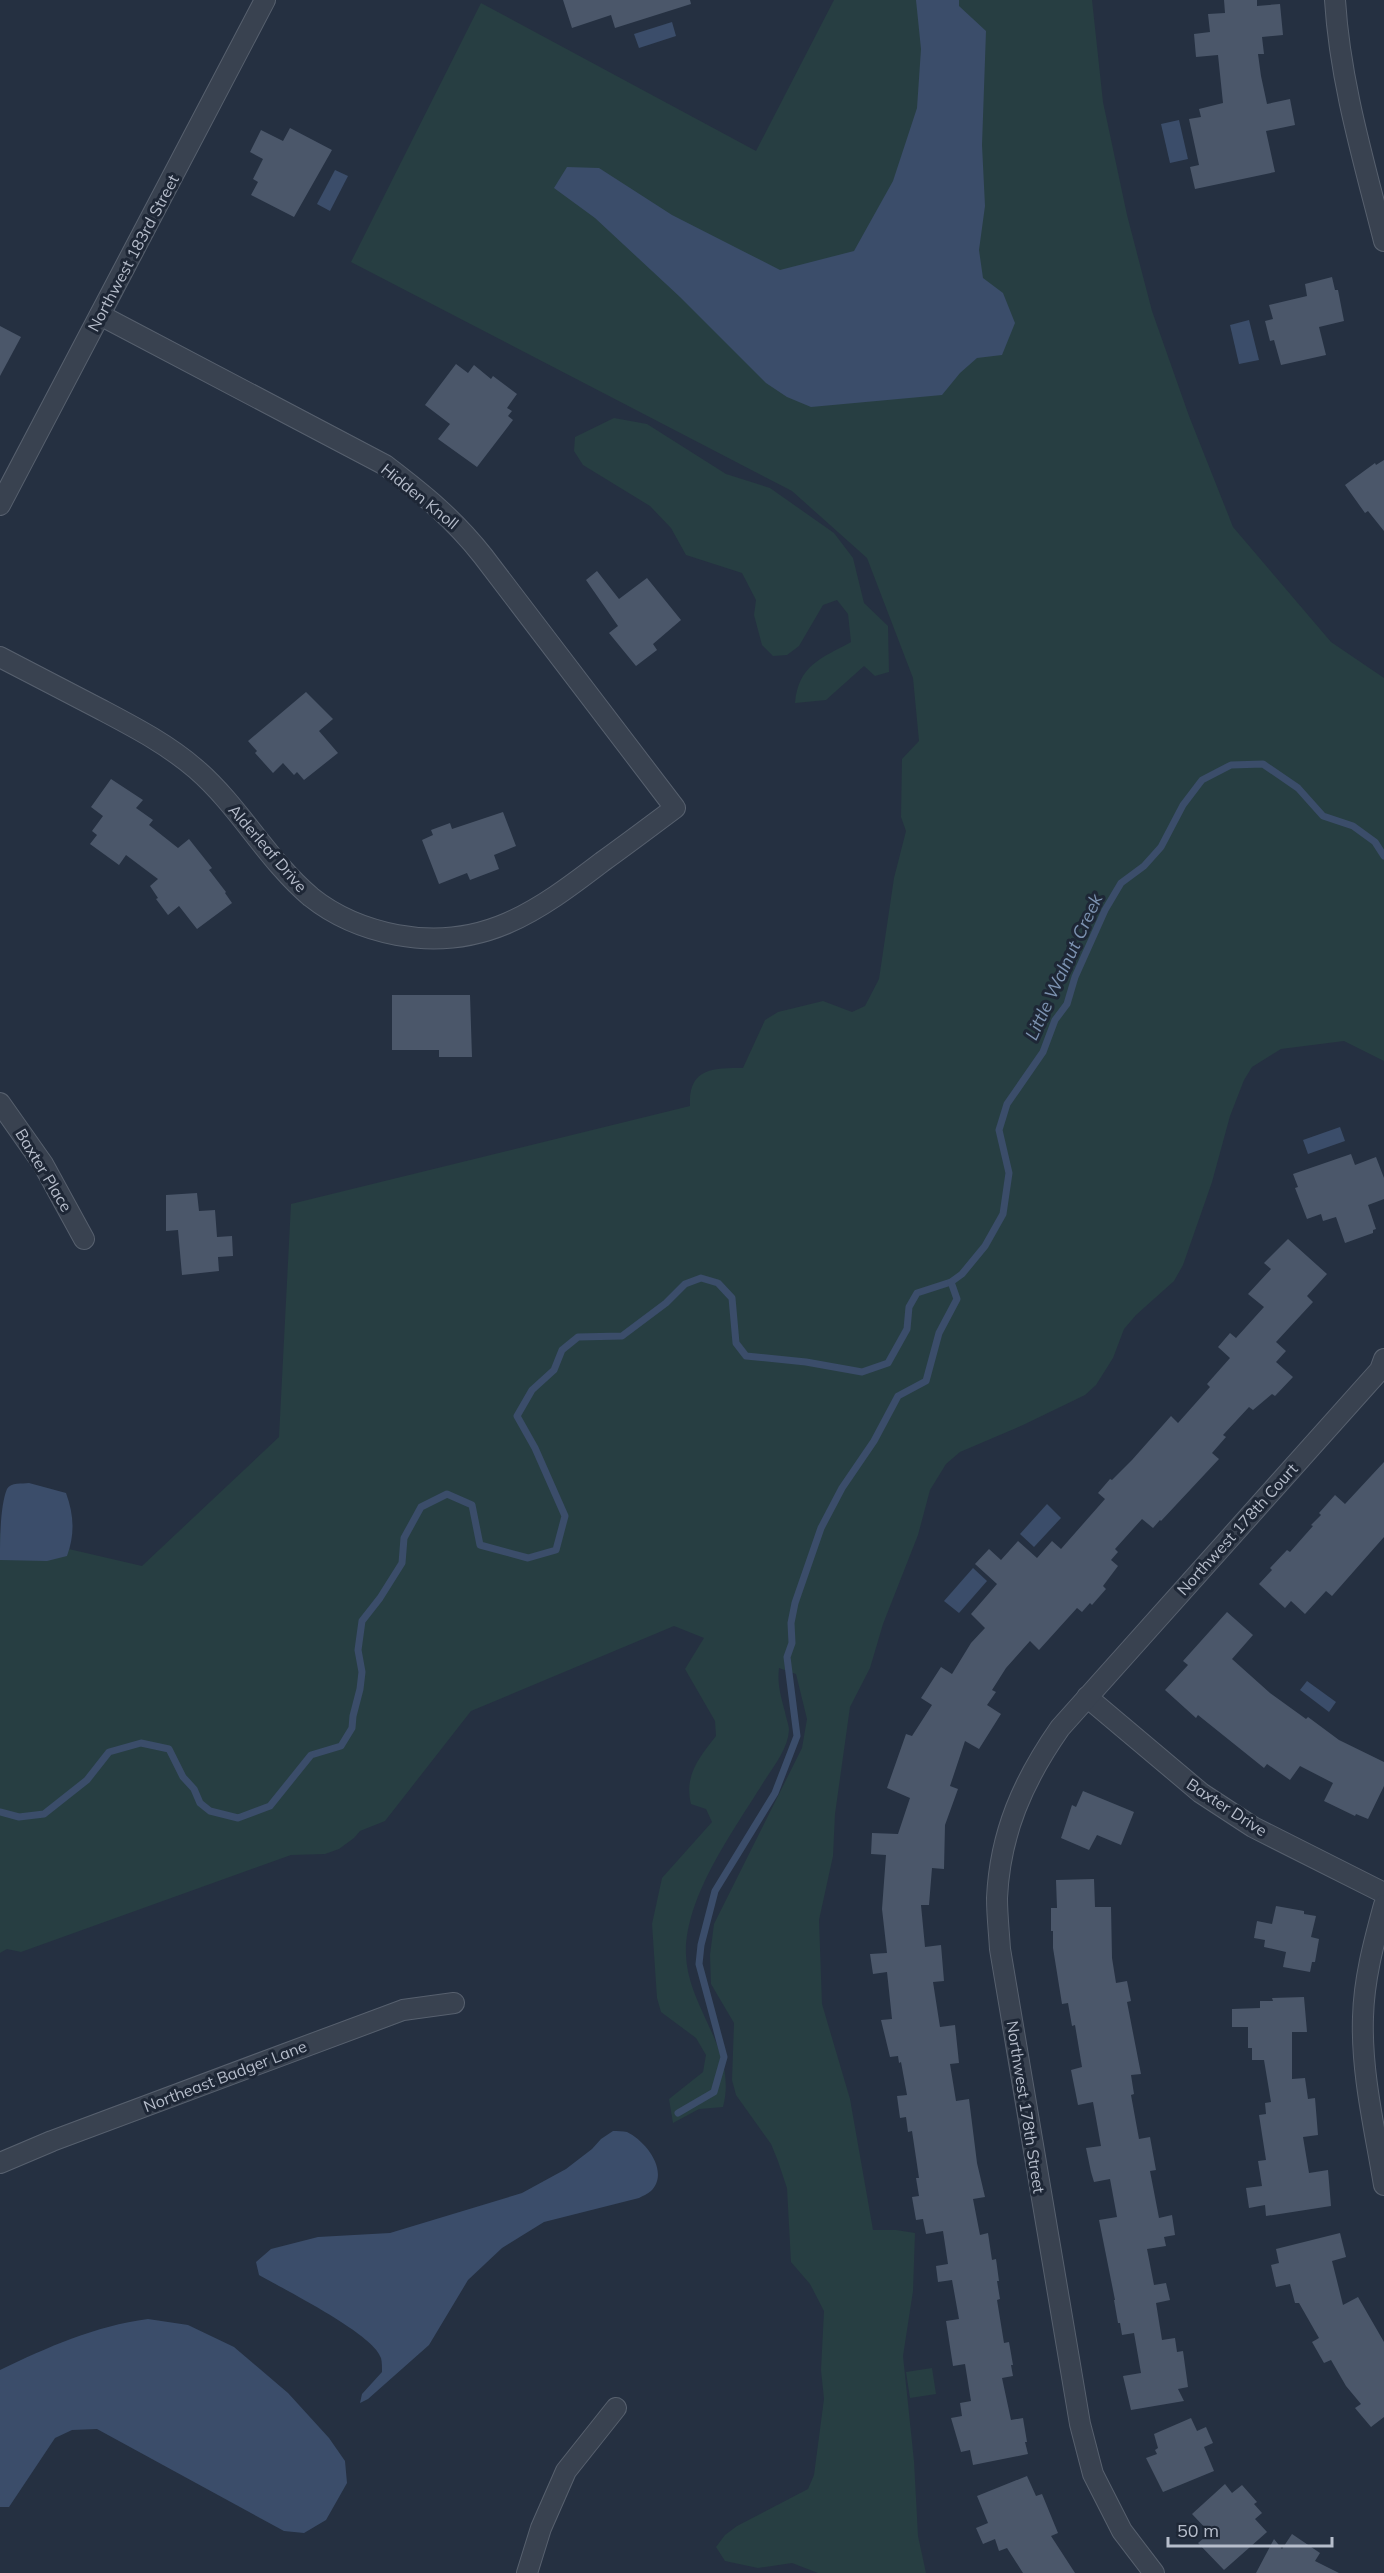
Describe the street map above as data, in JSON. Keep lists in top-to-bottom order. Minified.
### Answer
{"streets":{"street":["Northwest 183rd Street","Hidden Knoll","Alderleaf Drive","Baxter Place","Northwest 178th Court","Baxter Drive","Northeast Badger Lane","Northwest 178th Street"]},"crossings":[["Northwest 183rd Street","Hidden Knoll"],["Hidden Knoll","Alderleaf Drive"],["Northwest 178th Court","Baxter Drive"],["Northwest 178th Court","Northwest 178th Street"],["Baxter Drive","Northwest 178th Street"]],"water":["Little Walnut Creek"],"scale_bar":"50 m"}
